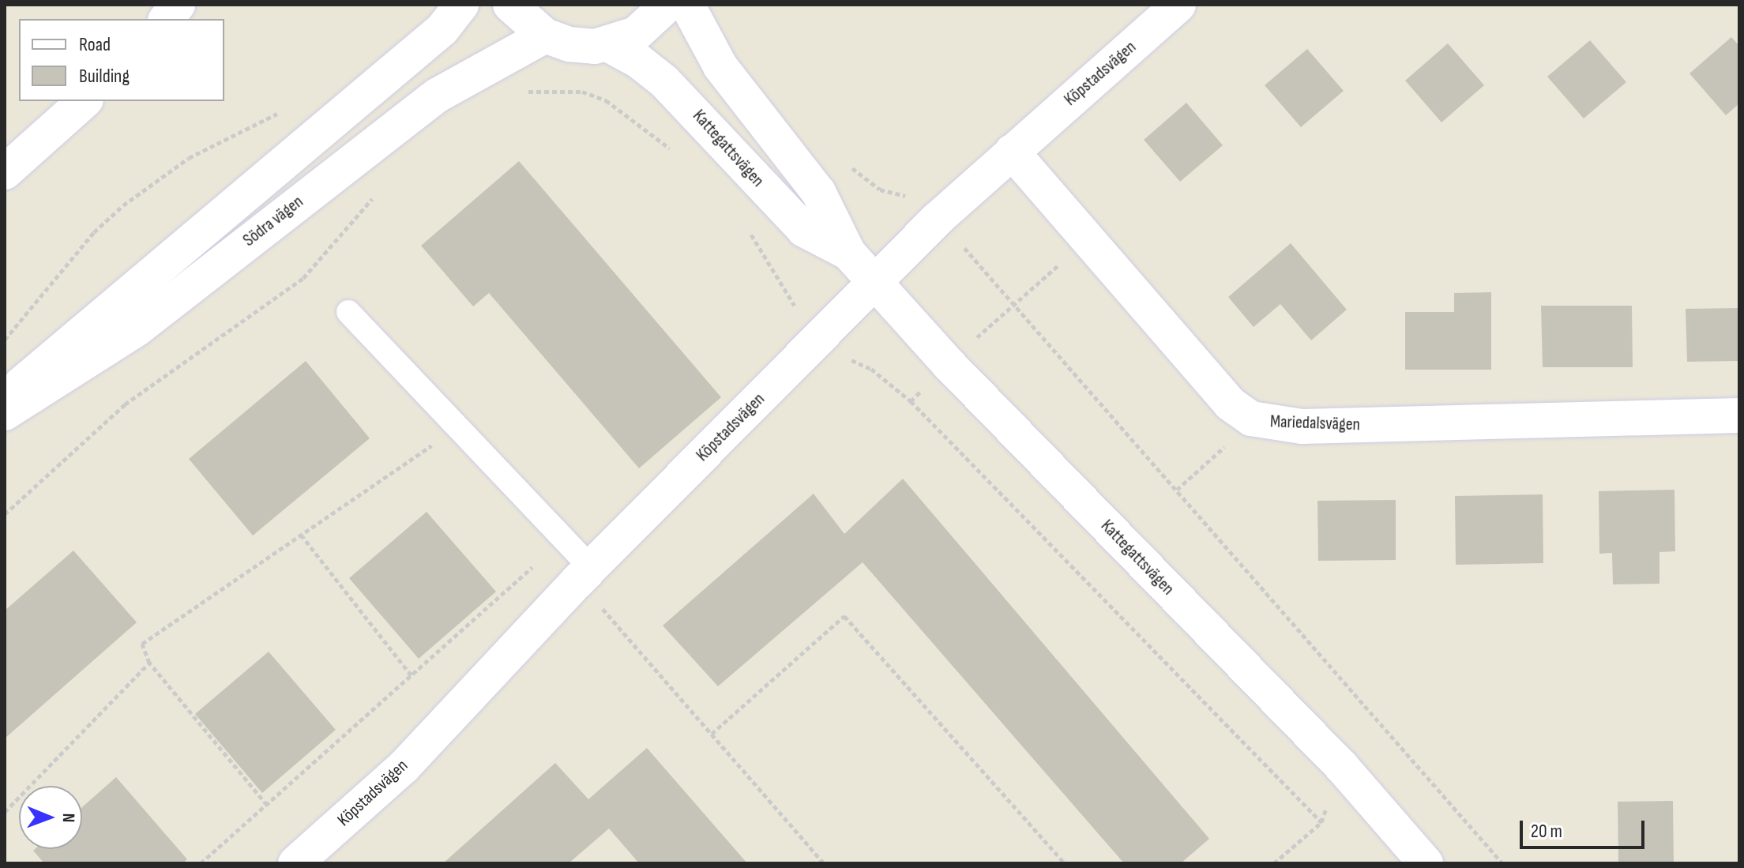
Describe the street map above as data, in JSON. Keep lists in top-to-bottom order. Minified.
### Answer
{"streets":{"street":["Köpstadsvägen","Kattegattsvägen","Södra vägen","Mariedalsvägen"]},"crossings":[["Köpstadsvägen","Kattegattsvägen"],["Köpstadsvägen","Mariedalsvägen"]],"legend":["Road","Building"],"scale_bar":"20 m","north":"right"}
